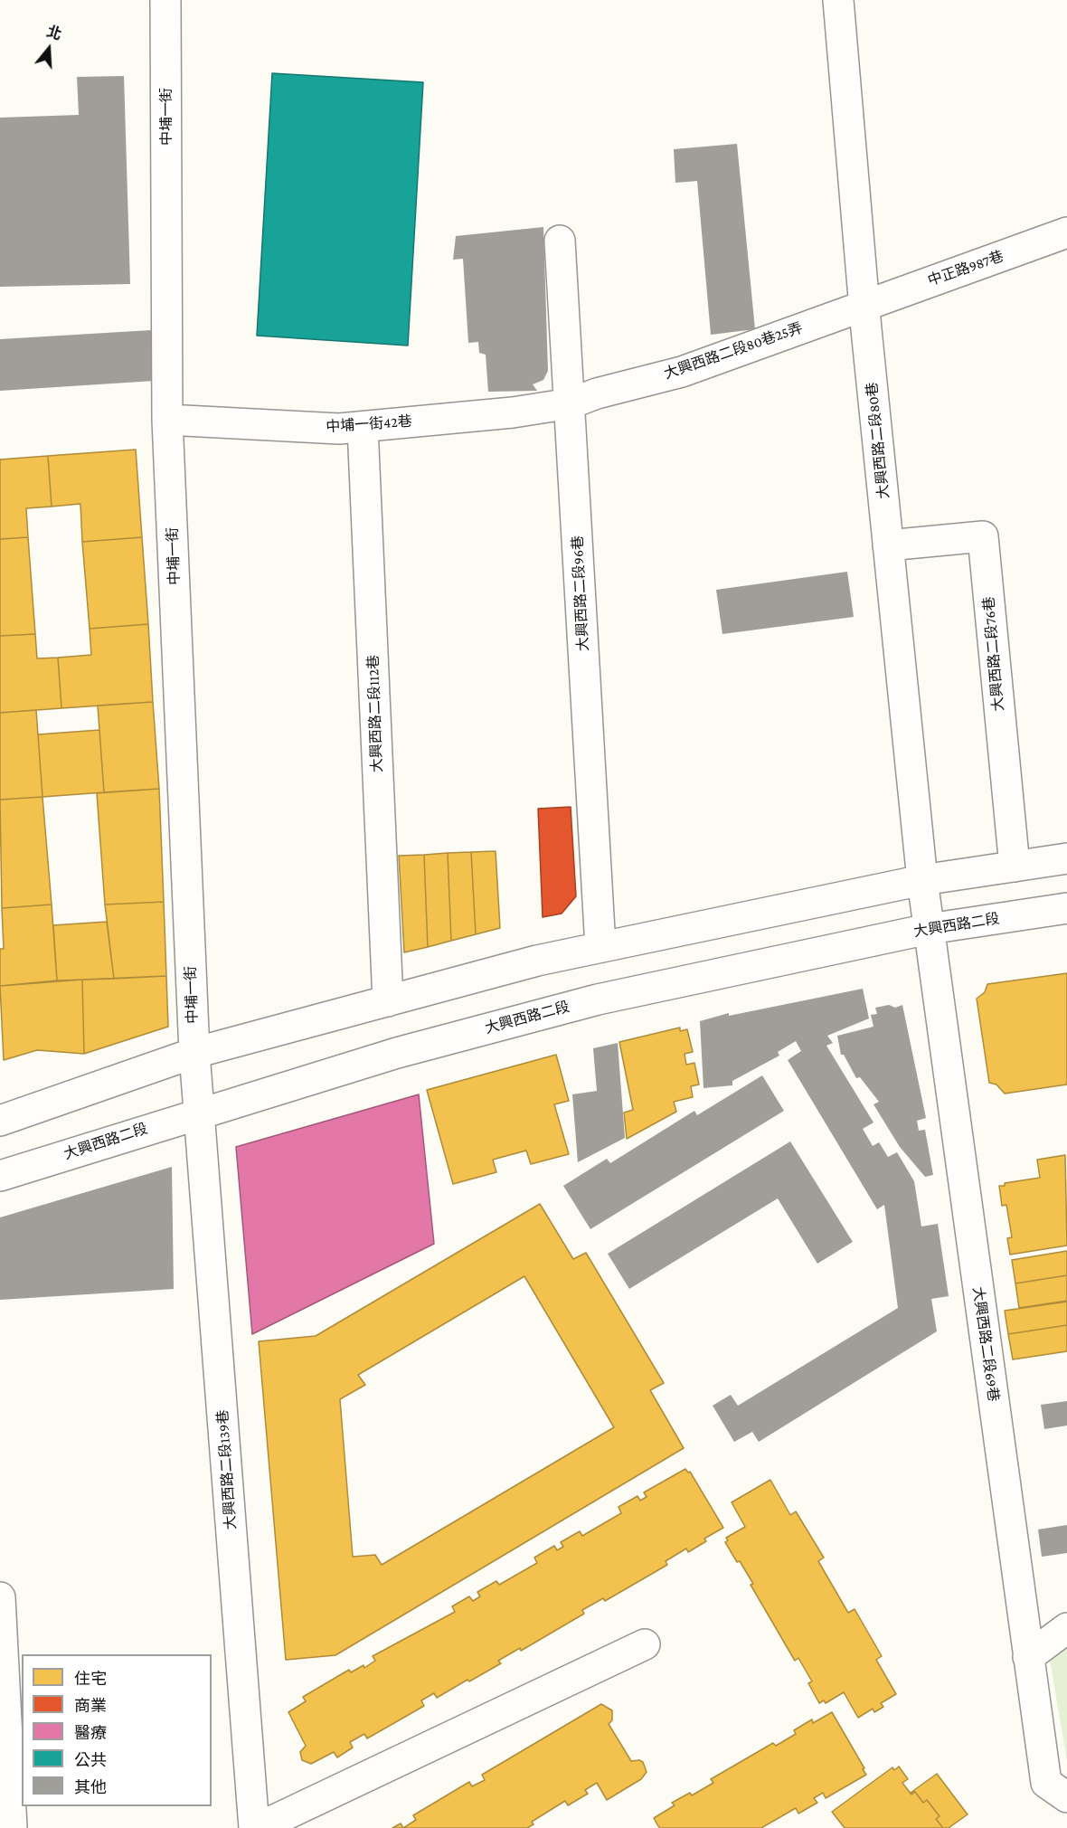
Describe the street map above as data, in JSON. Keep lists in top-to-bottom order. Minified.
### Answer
{"streets":{"street":["中埔一街","中正路987巷","大興西路二段80巷25弄","中埔一街42巷","大興西路二段80巷","大興西路二段96巷","大興西路二段76巷","大興西路二段112巷","大興西路二段","大興西路二段69巷","大興西路二段139巷"]},"crossings":[["中埔一街","中埔一街42巷"],["中埔一街","大興西路二段"],["中埔一街","大興西路二段139巷"],["中正路987巷","大興西路二段80巷25弄"],["中正路987巷","大興西路二段80巷"],["大興西路二段80巷25弄","中埔一街42巷"],["大興西路二段80巷25弄","大興西路二段80巷"],["大興西路二段80巷25弄","大興西路二段96巷"],["中埔一街42巷","大興西路二段96巷"],["中埔一街42巷","大興西路二段112巷"],["大興西路二段80巷","大興西路二段76巷"],["大興西路二段80巷","大興西路二段69巷"],["大興西路二段","大興西路二段69巷"],["大興西路二段","大興西路二段139巷"]],"legend":["住宅","商業","醫療","公共","其他"],"north":"top"}
